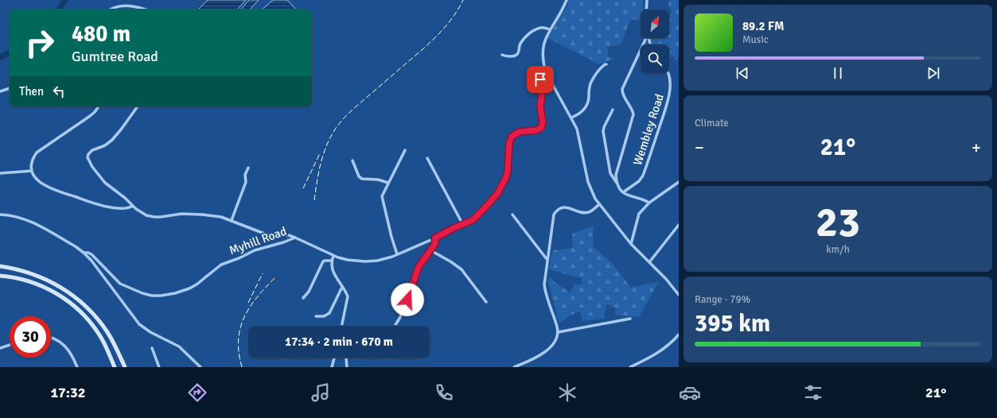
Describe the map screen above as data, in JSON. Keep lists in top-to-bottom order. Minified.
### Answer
{"streets":{"street":["Wembley Road","Myhill Road"]},"north":"top right","page":{"turn":["480 m","Gumtree Road"],"song":["89.2 FM","Music"],"then":"Then","tile":["Climate",["23","km/h"],["Range · 79%","395 km"]],"heat":["−","21°","+"],"limit":"30","trip":"17:34 · 2 min · 670 m","tabs":["17:32","21°"]}}
